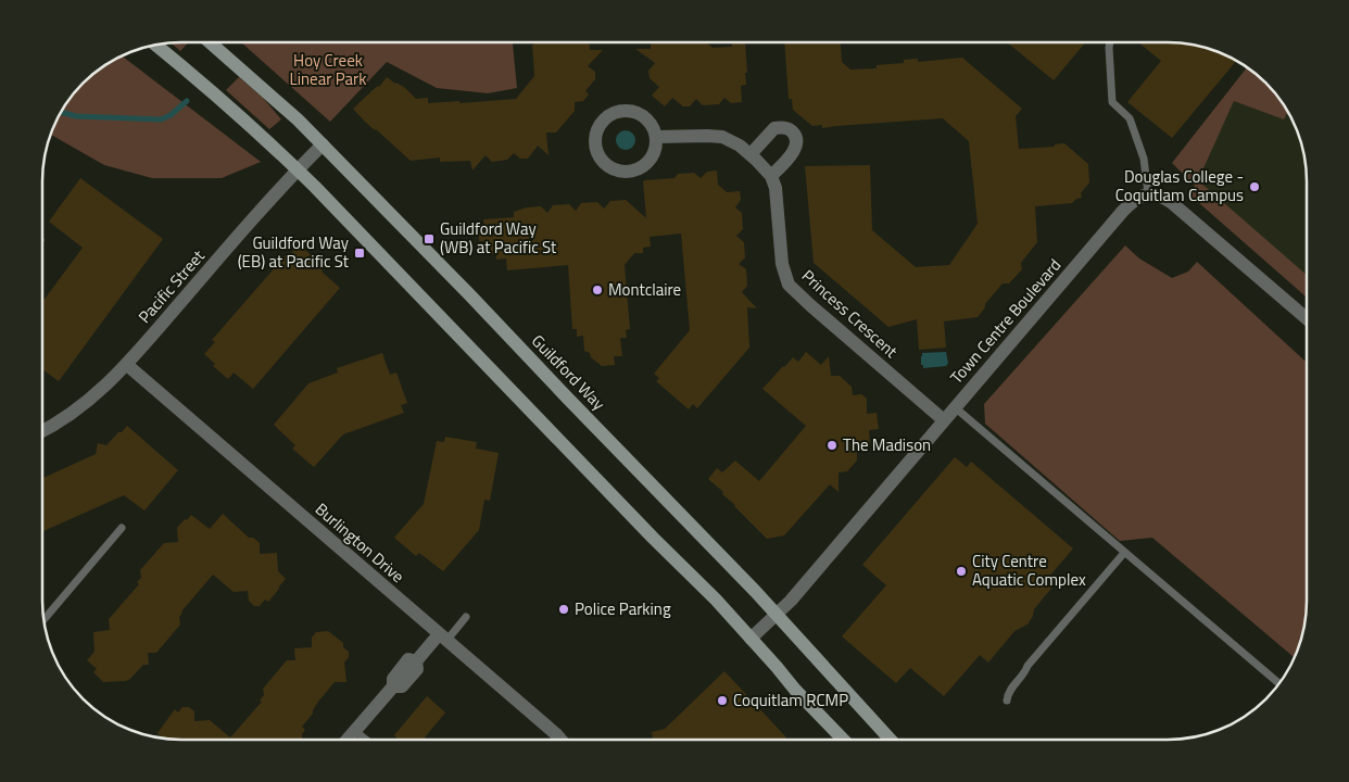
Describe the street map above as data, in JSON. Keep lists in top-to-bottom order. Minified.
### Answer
{"streets":{"main road":["Guildford Way"],"street":["Pacific Street","Princess Crescent","Town Centre Boulevard","Burlington Drive"]},"crossings":[["Pacific Street","Guildford Way"],["Pacific Street","Burlington Drive"],["Princess Crescent","Town Centre Boulevard"],["Town Centre Boulevard","Guildford Way"]],"parks":["Hoy Creek Linear Park"],"places":{"other":["Douglas College - Coquitlam Campus","Montclaire","The Madison","City Centre Aquatic Complex","Police Parking","Coquitlam RCMP"],"transit":["Guildford Way (WB) at Pacific St","Guildford Way (EB) at Pacific St"]}}
